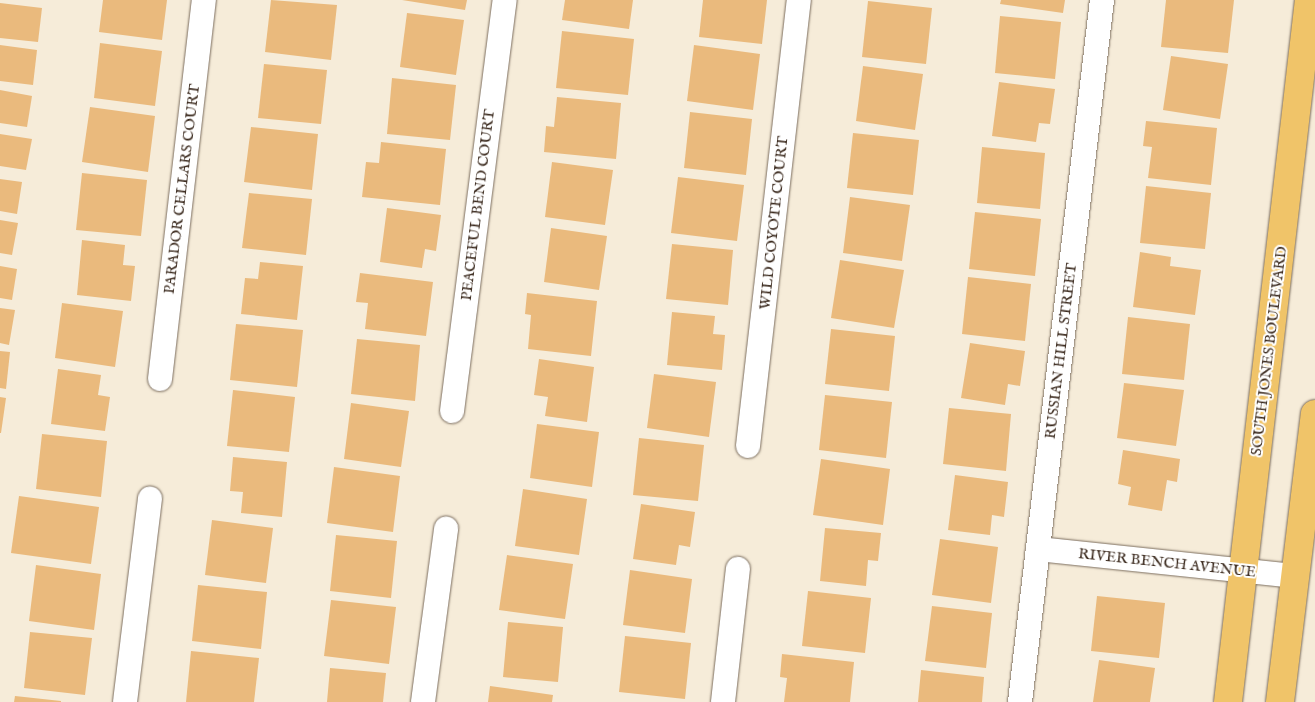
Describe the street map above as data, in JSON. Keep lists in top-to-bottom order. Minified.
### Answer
{"streets":{"main road":["SOUTH JONES BOULEVARD"],"street":["PARADOR CELLARS COURT","PEACEFUL BEND COURT","WILD COYOTE COURT","RUSSIAN HILL STREET","RIVER BENCH AVENUE"]},"crossings":[["RUSSIAN HILL STREET","RIVER BENCH AVENUE"],["SOUTH JONES BOULEVARD","RIVER BENCH AVENUE"]]}
